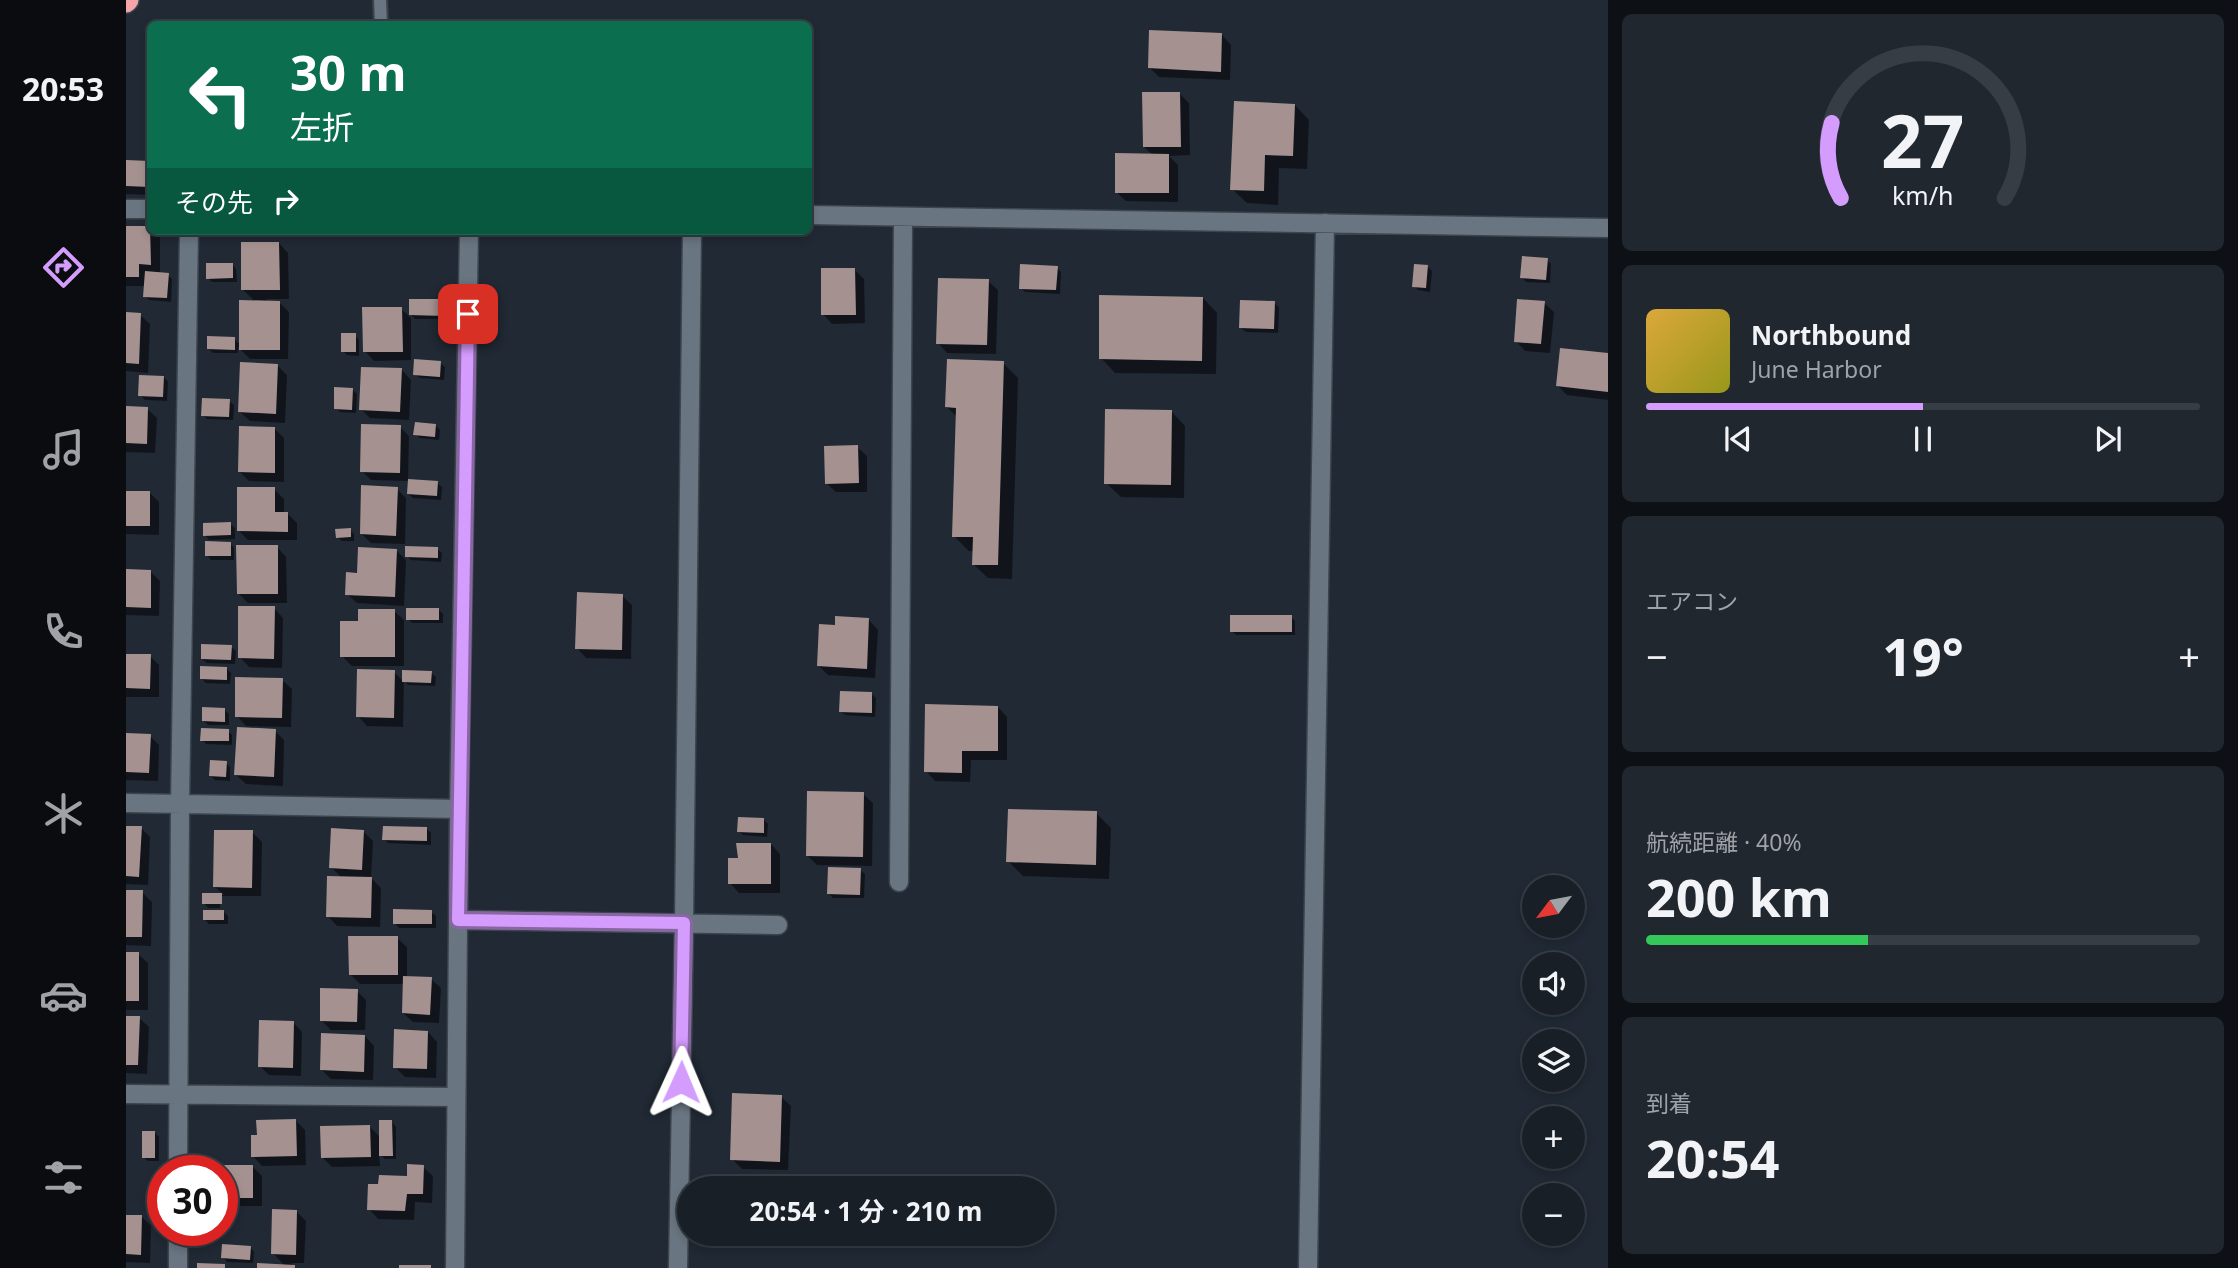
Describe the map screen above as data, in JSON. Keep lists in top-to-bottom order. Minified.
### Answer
{"north":"bottom left","page":{"tabs":"20:53","turn":["30 m","左折"],"then":"その先","song":["Northbound","June Harbor"],"tile":["エアコン",["航続距離 · 40%","200 km"],["到着","20:54"]],"heat":["−","19°","+"],"map_buttons":["+","−"],"limit":"30","trip":"20:54 · 1 分 · 210 m","gauge":["27","km/h"]}}
